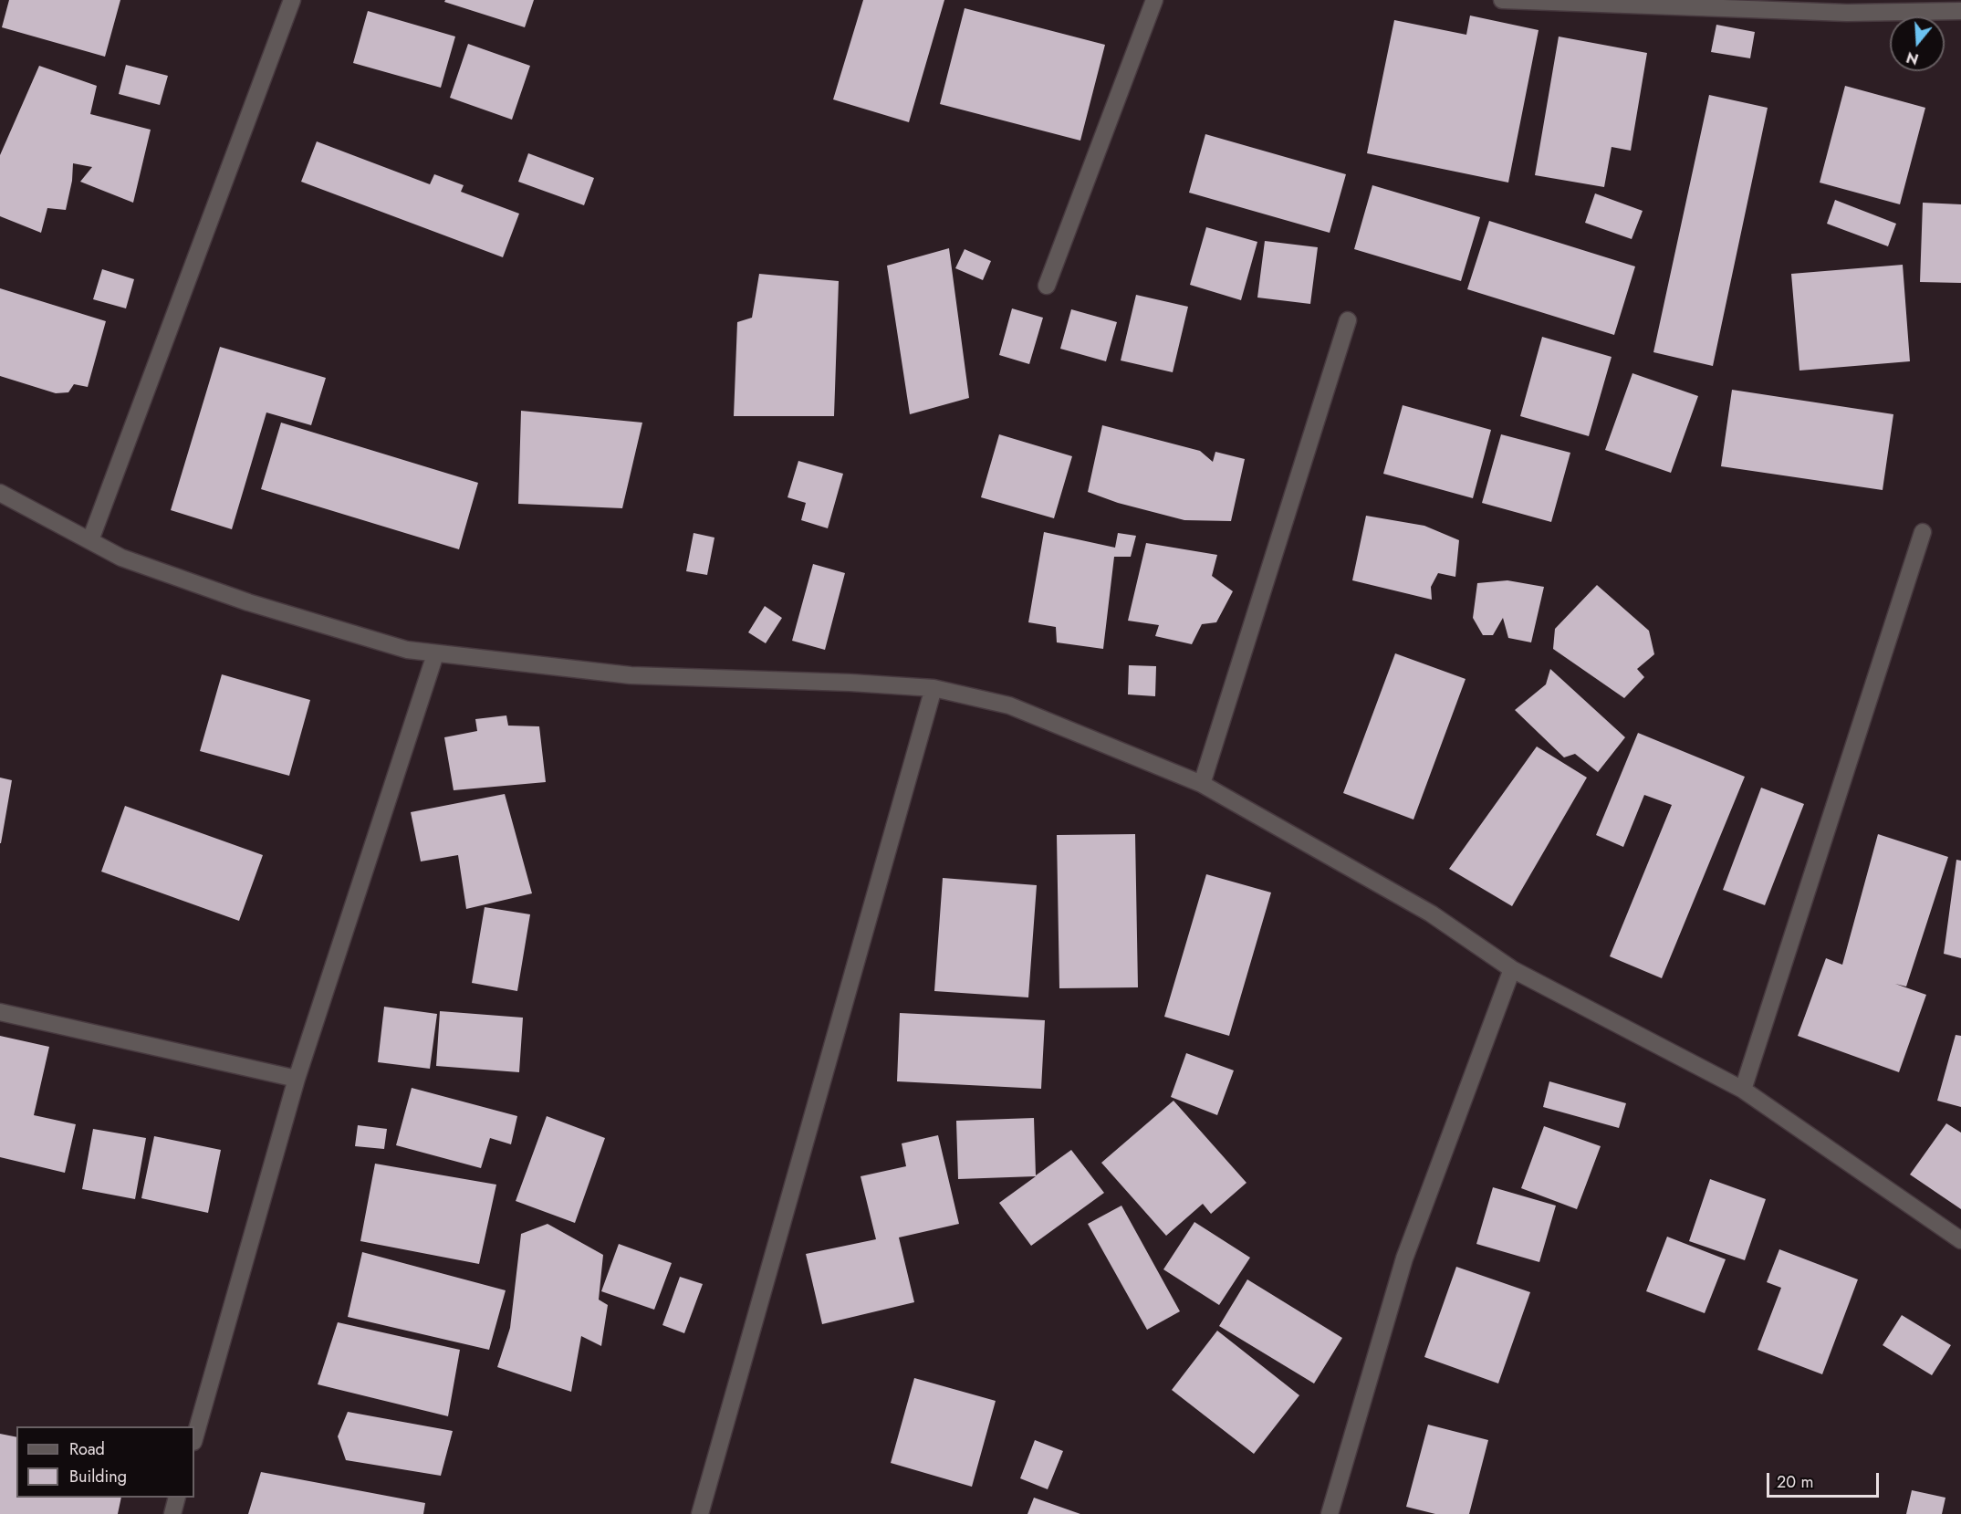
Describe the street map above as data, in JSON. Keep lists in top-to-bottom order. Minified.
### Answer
{"legend":["Road","Building"],"scale_bar":"20 m","north":"bottom"}
